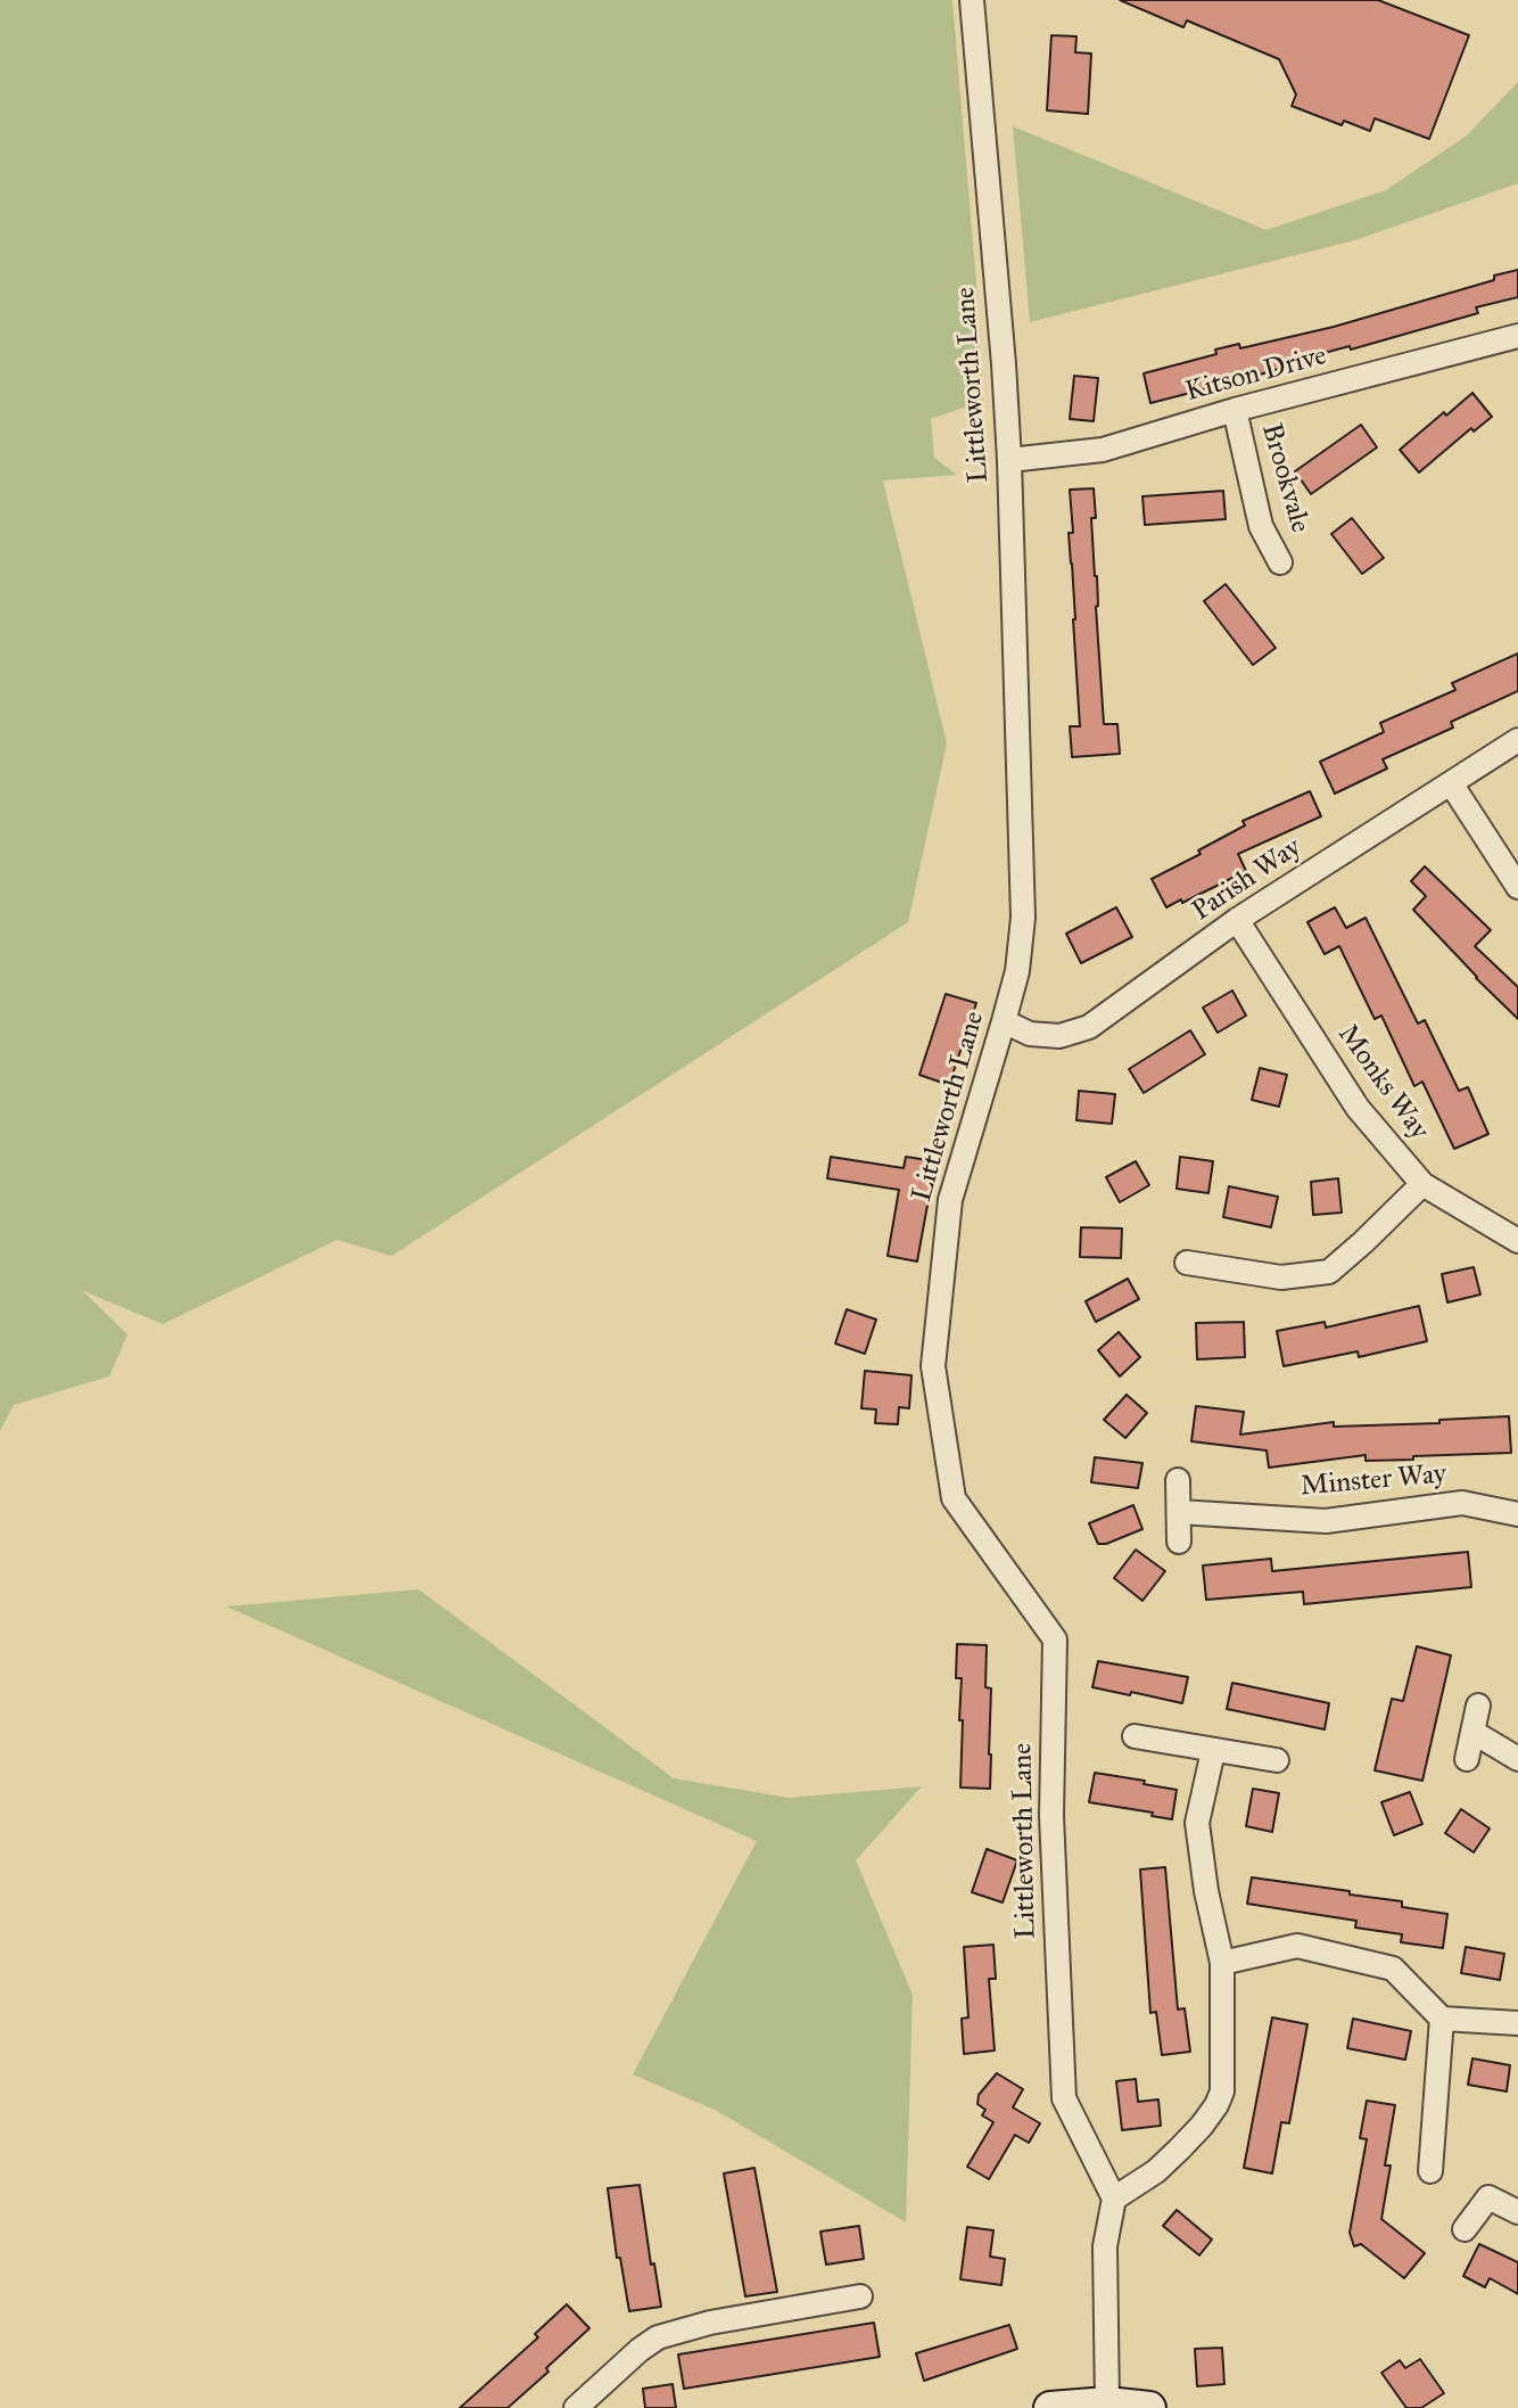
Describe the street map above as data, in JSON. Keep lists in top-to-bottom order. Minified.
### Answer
{"streets":{"street":["Kitson Drive","Littleworth Lane","Brookvale","Parish Way","Monks Way","Minster Way"]},"crossings":[["Kitson Drive","Littleworth Lane"],["Kitson Drive","Brookvale"],["Littleworth Lane","Parish Way"],["Parish Way","Monks Way"]]}
